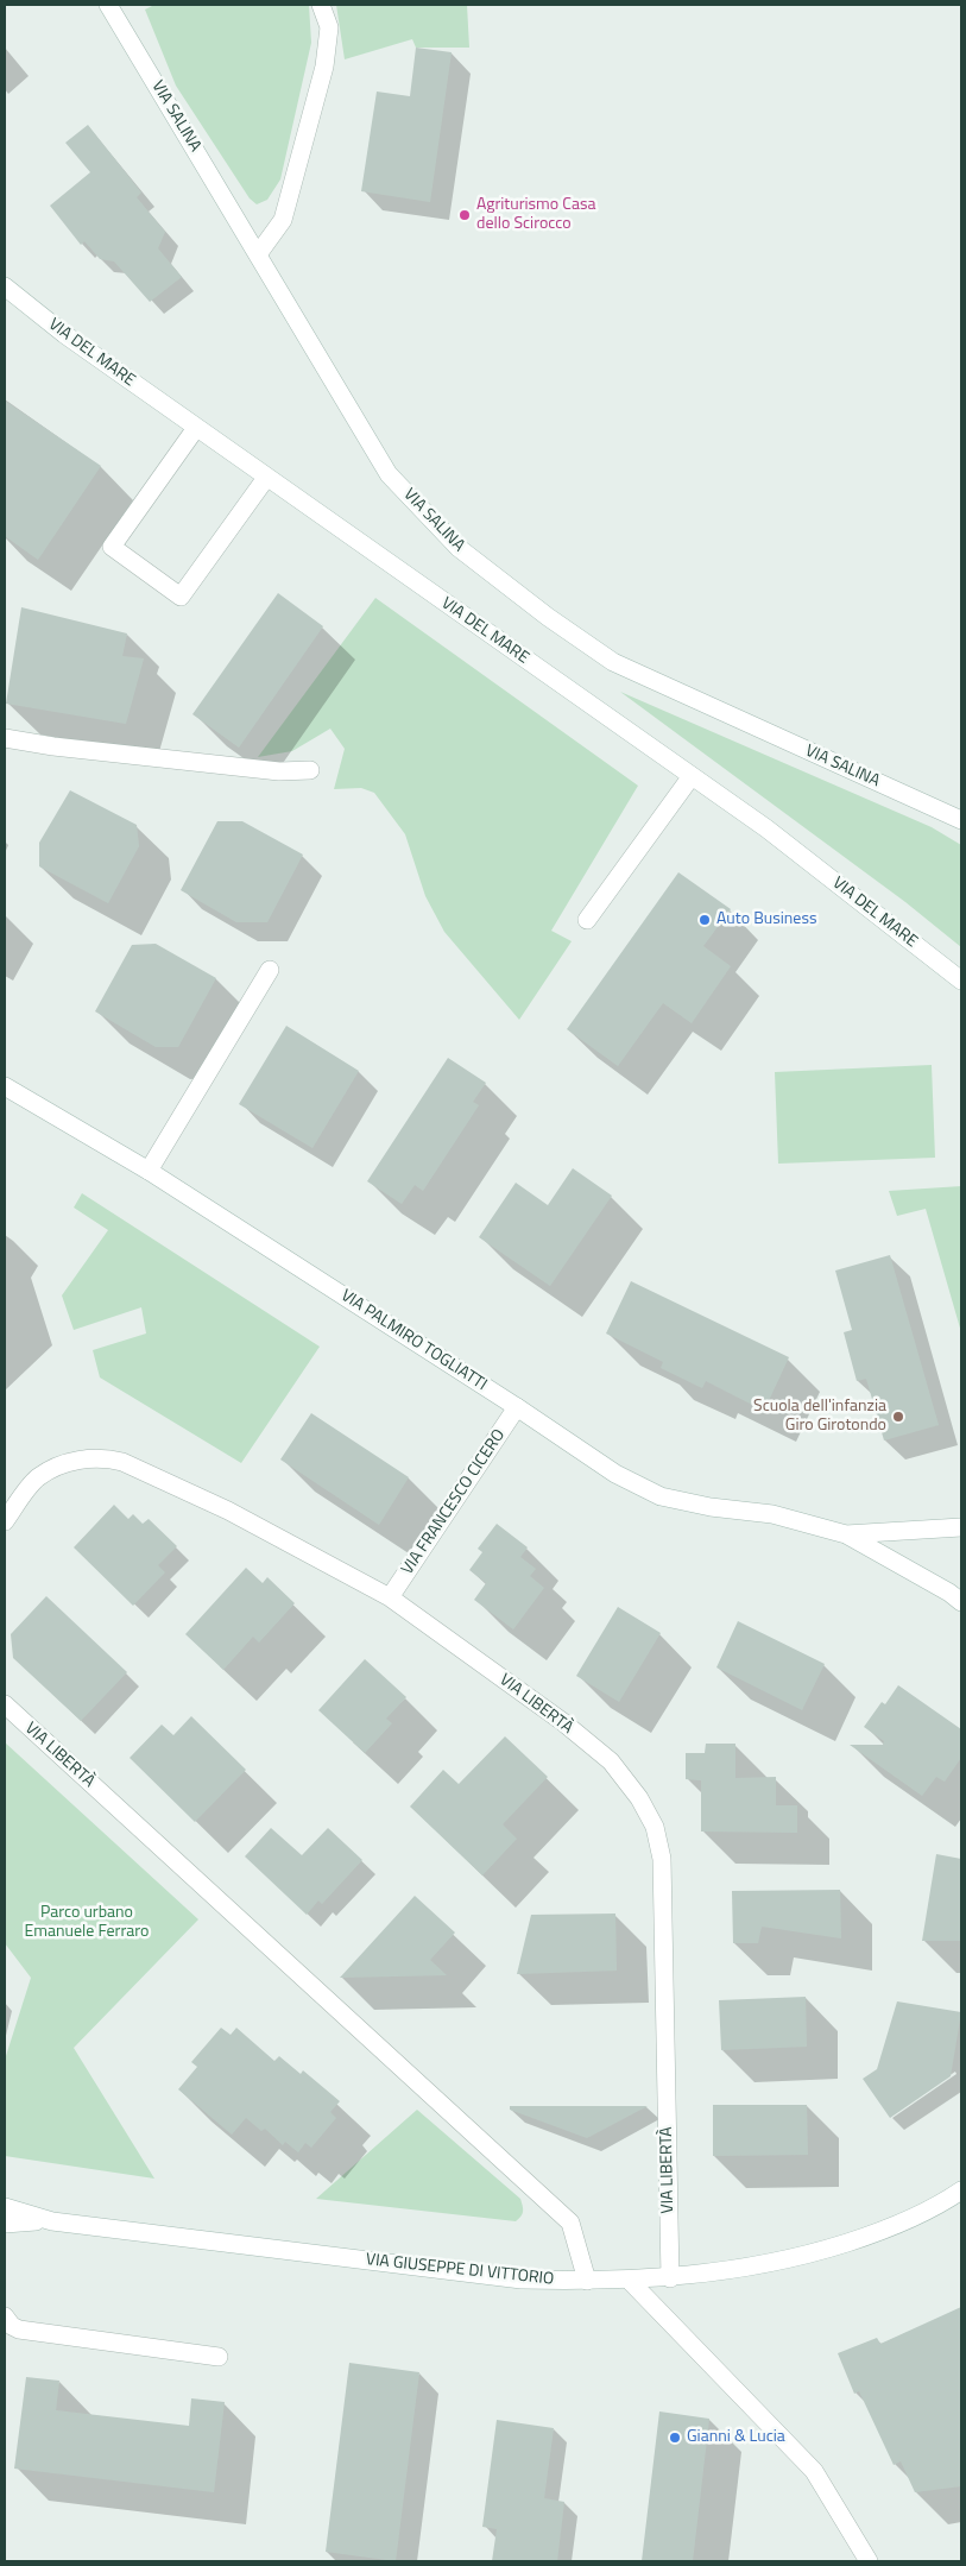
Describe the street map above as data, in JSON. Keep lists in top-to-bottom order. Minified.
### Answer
{"streets":{"street":["VIA SALINA","VIA DEL MARE","VIA PALMIRO TOGLIATTI","VIA FRANCESCO CICERO","VIA LIBERTÀ","VIA GIUSEPPE DI VITTORIO"]},"crossings":[["VIA PALMIRO TOGLIATTI","VIA FRANCESCO CICERO"],["VIA FRANCESCO CICERO","VIA LIBERTÀ"],["VIA LIBERTÀ","VIA GIUSEPPE DI VITTORIO"]],"parks":["Parco urbano Emanuele Ferraro"],"places":["Agriturismo Casa dello Scirocco","Auto Business","Scuola dell'infanzia Giro Girotondo","Gianni & Lucia"]}
